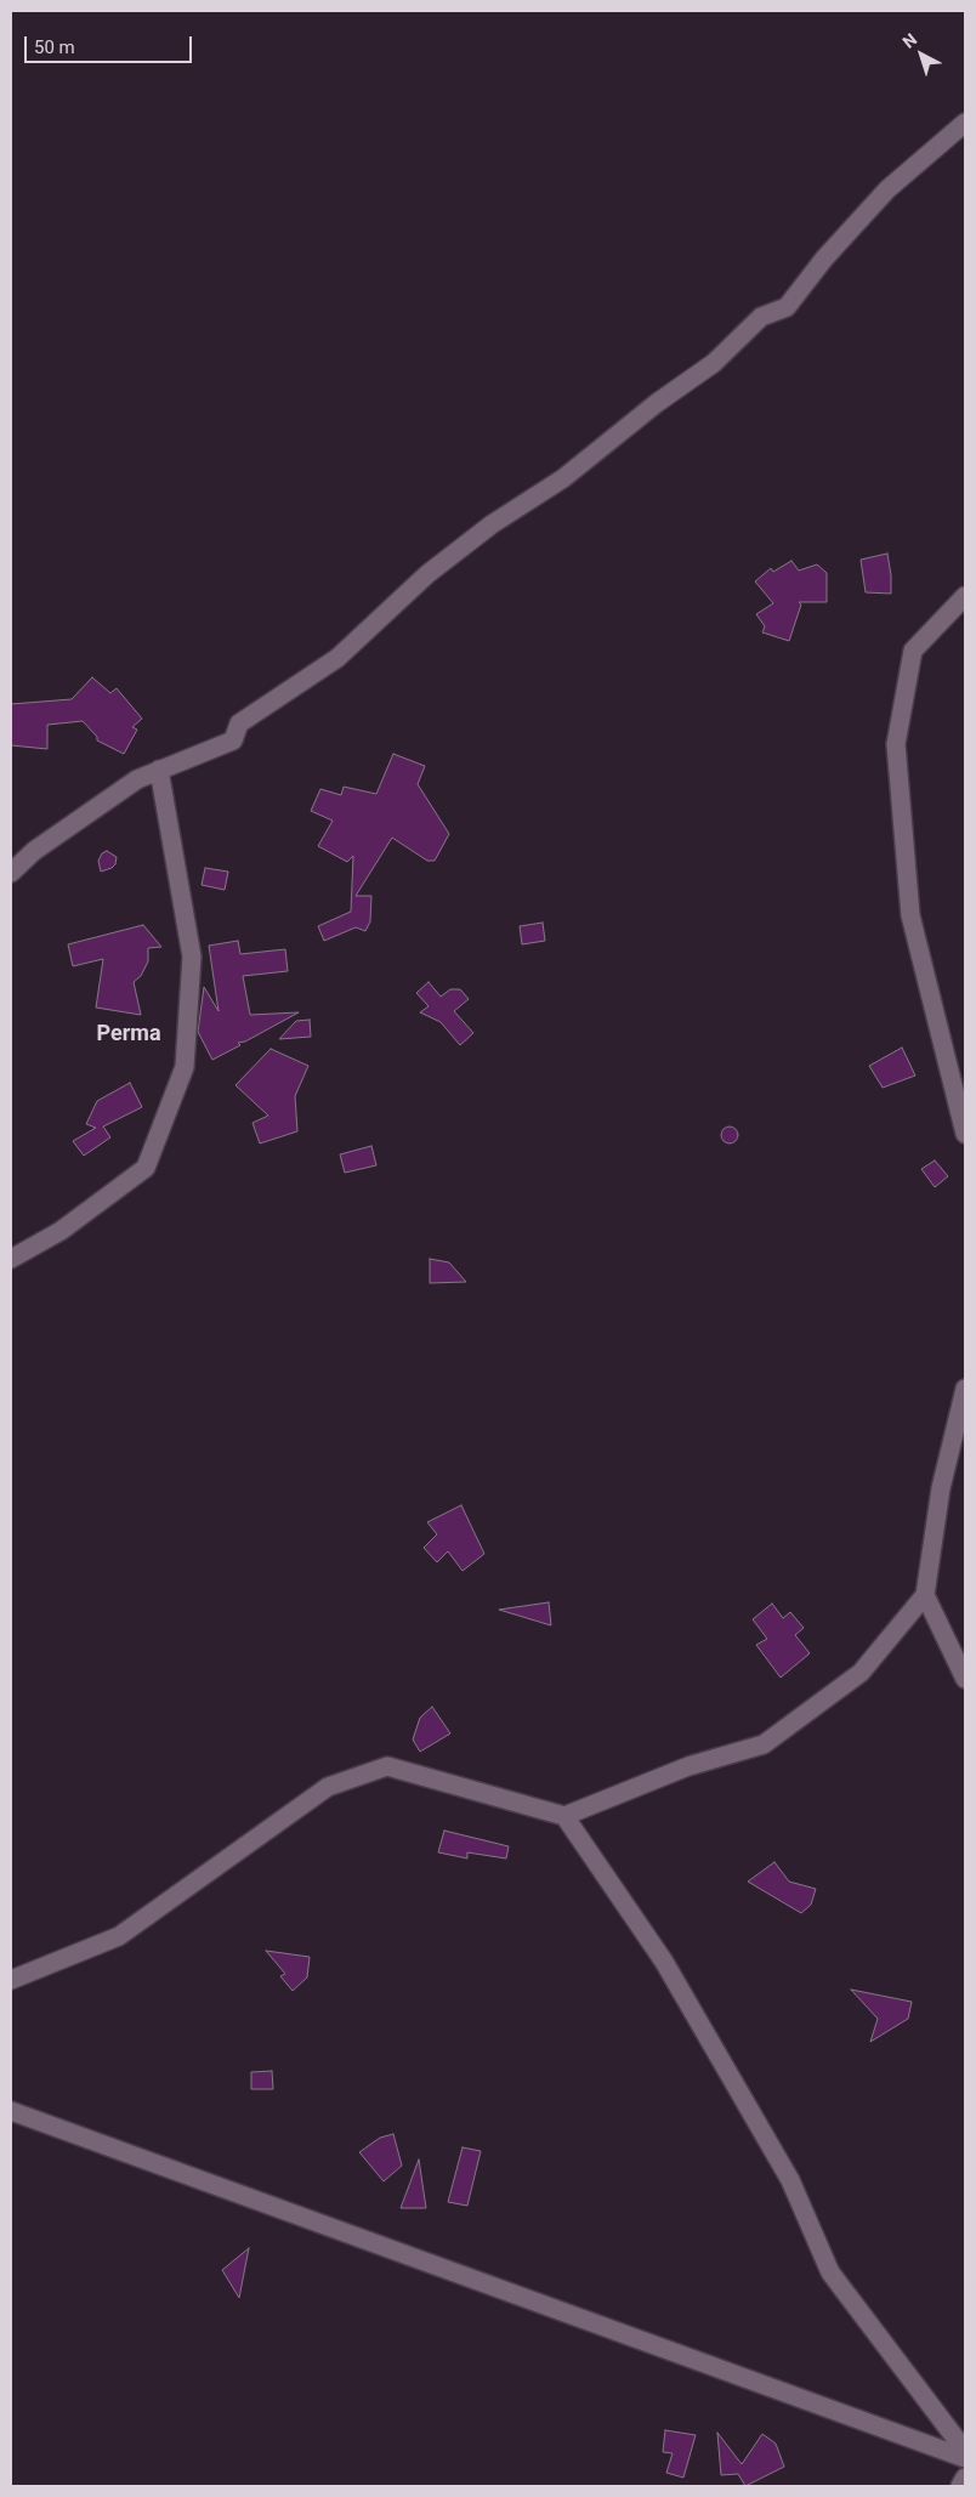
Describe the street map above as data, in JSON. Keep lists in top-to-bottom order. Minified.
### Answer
{"districts":["Perma"],"scale_bar":"50 m","north":"top left"}
